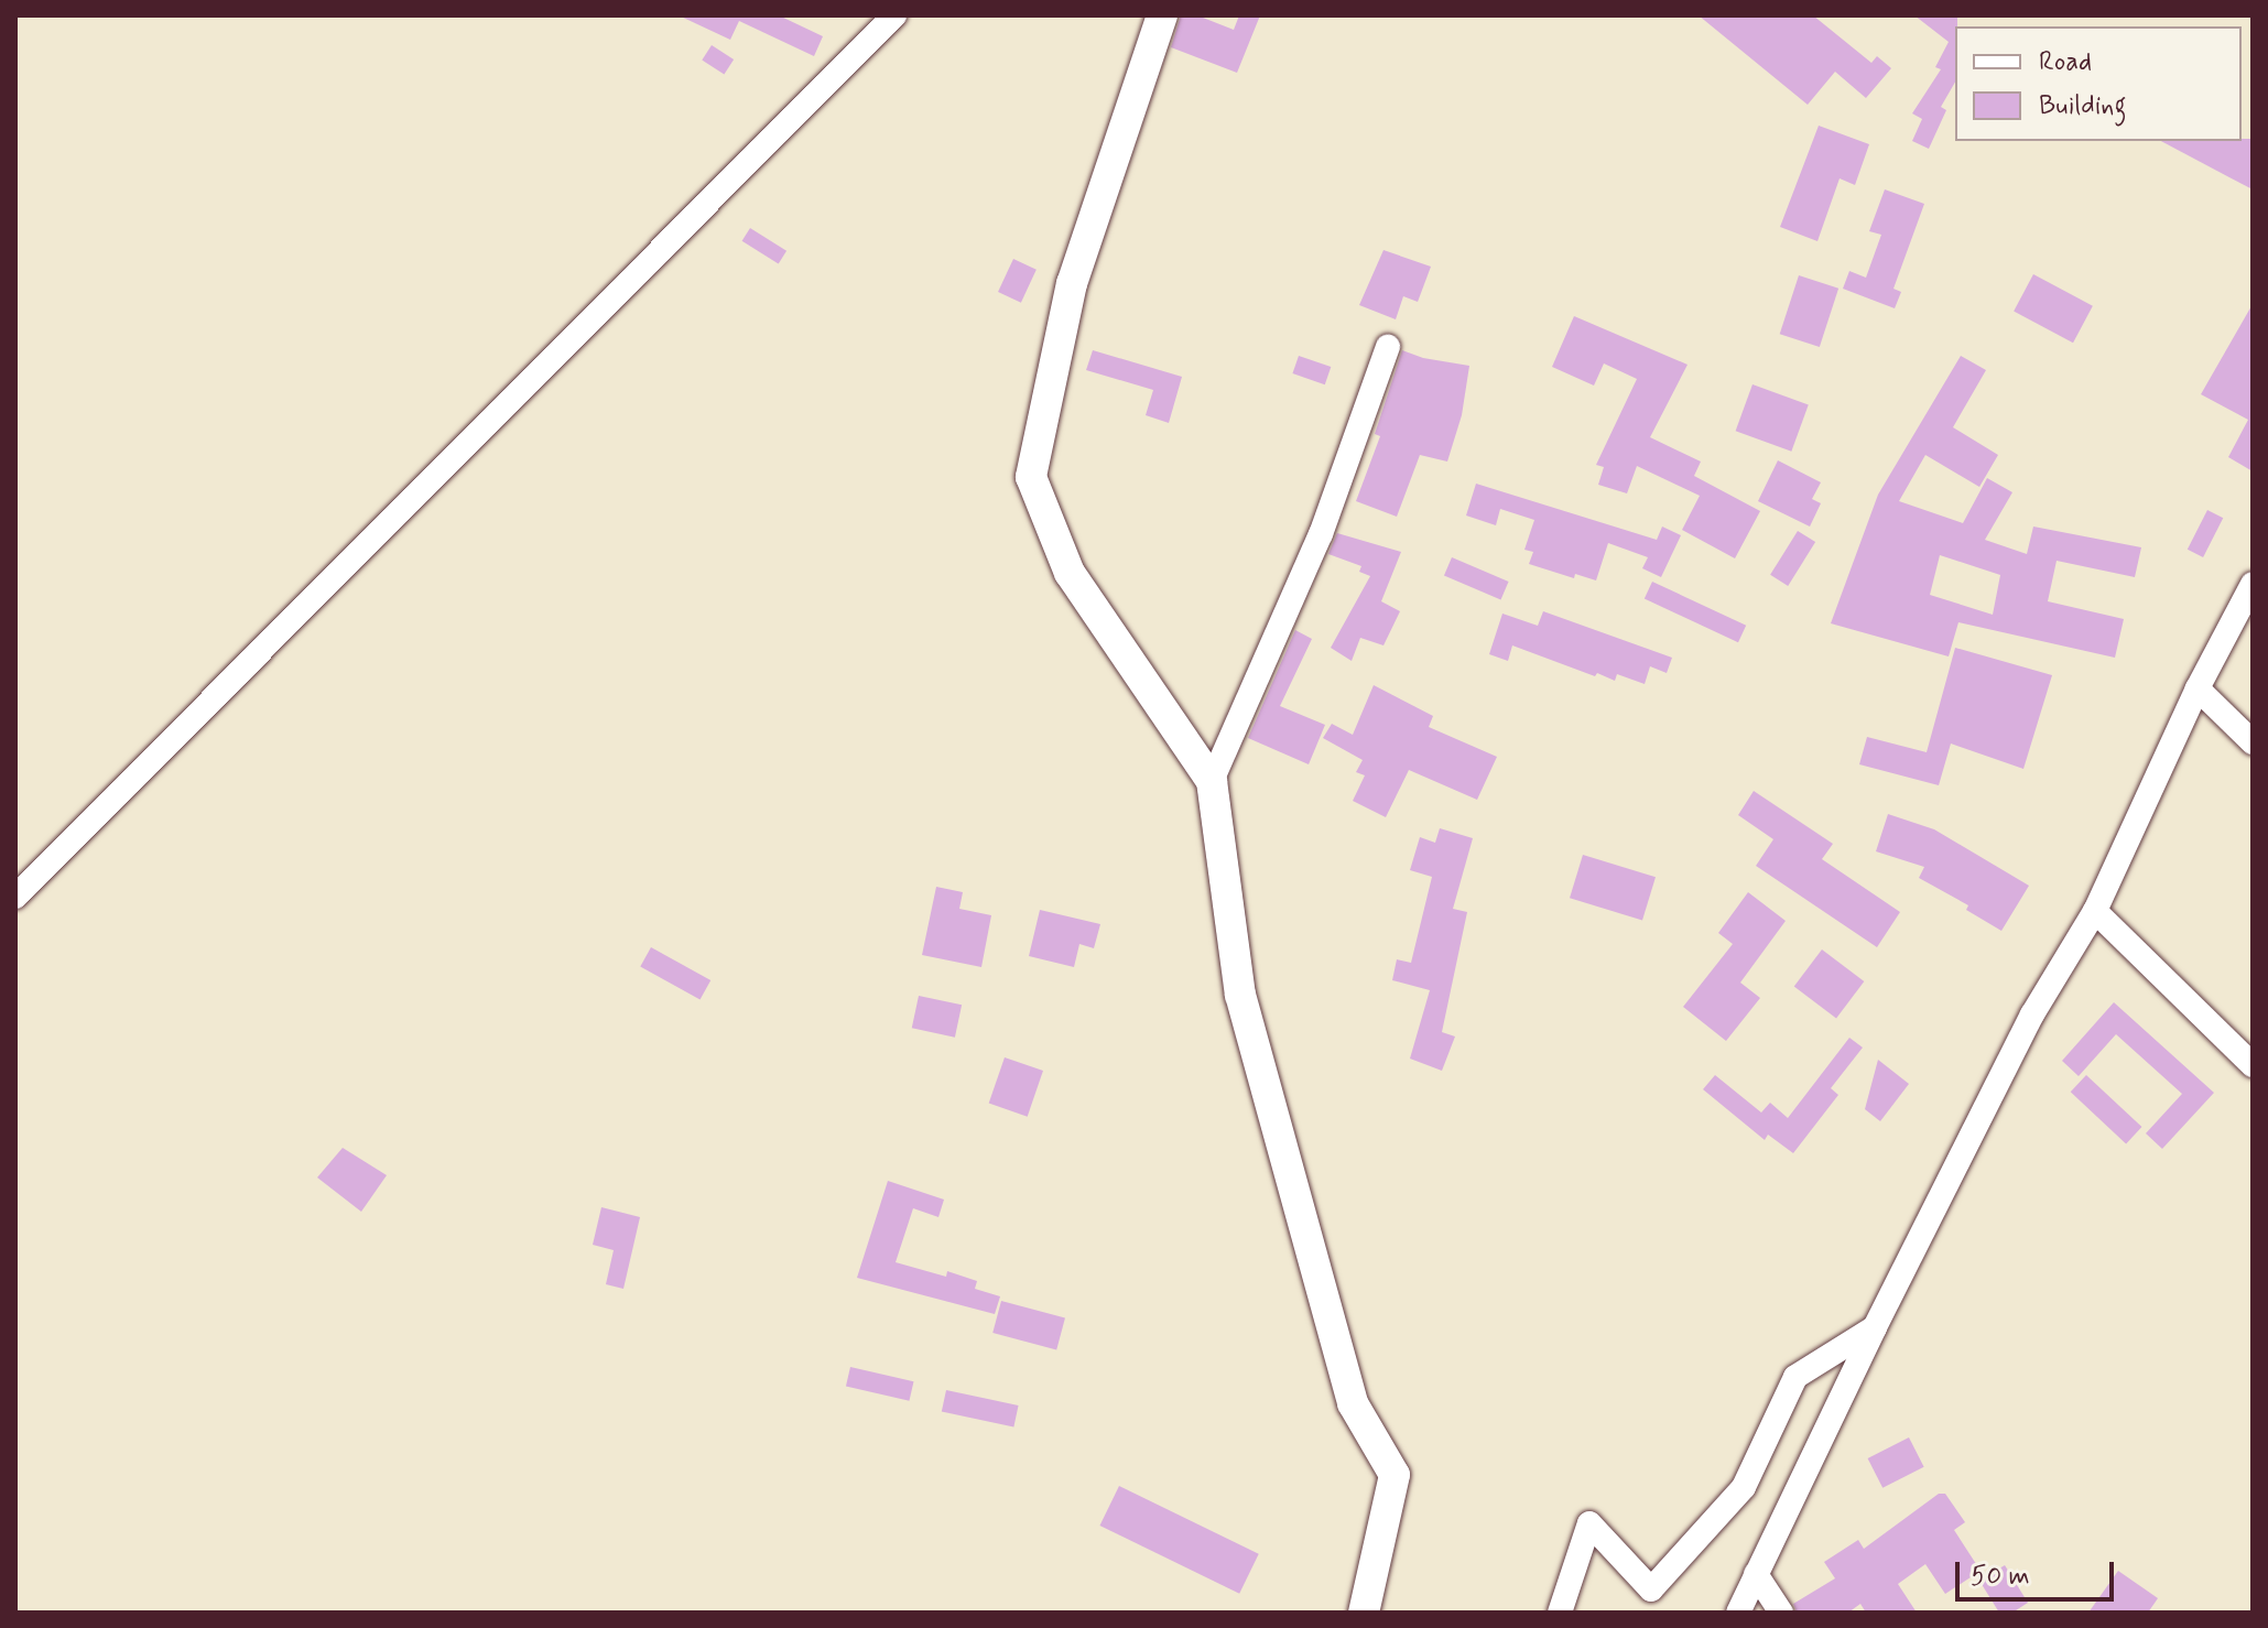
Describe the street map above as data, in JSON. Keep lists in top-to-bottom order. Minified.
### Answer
{"legend":["Road","Building"],"scale_bar":"50 m"}
